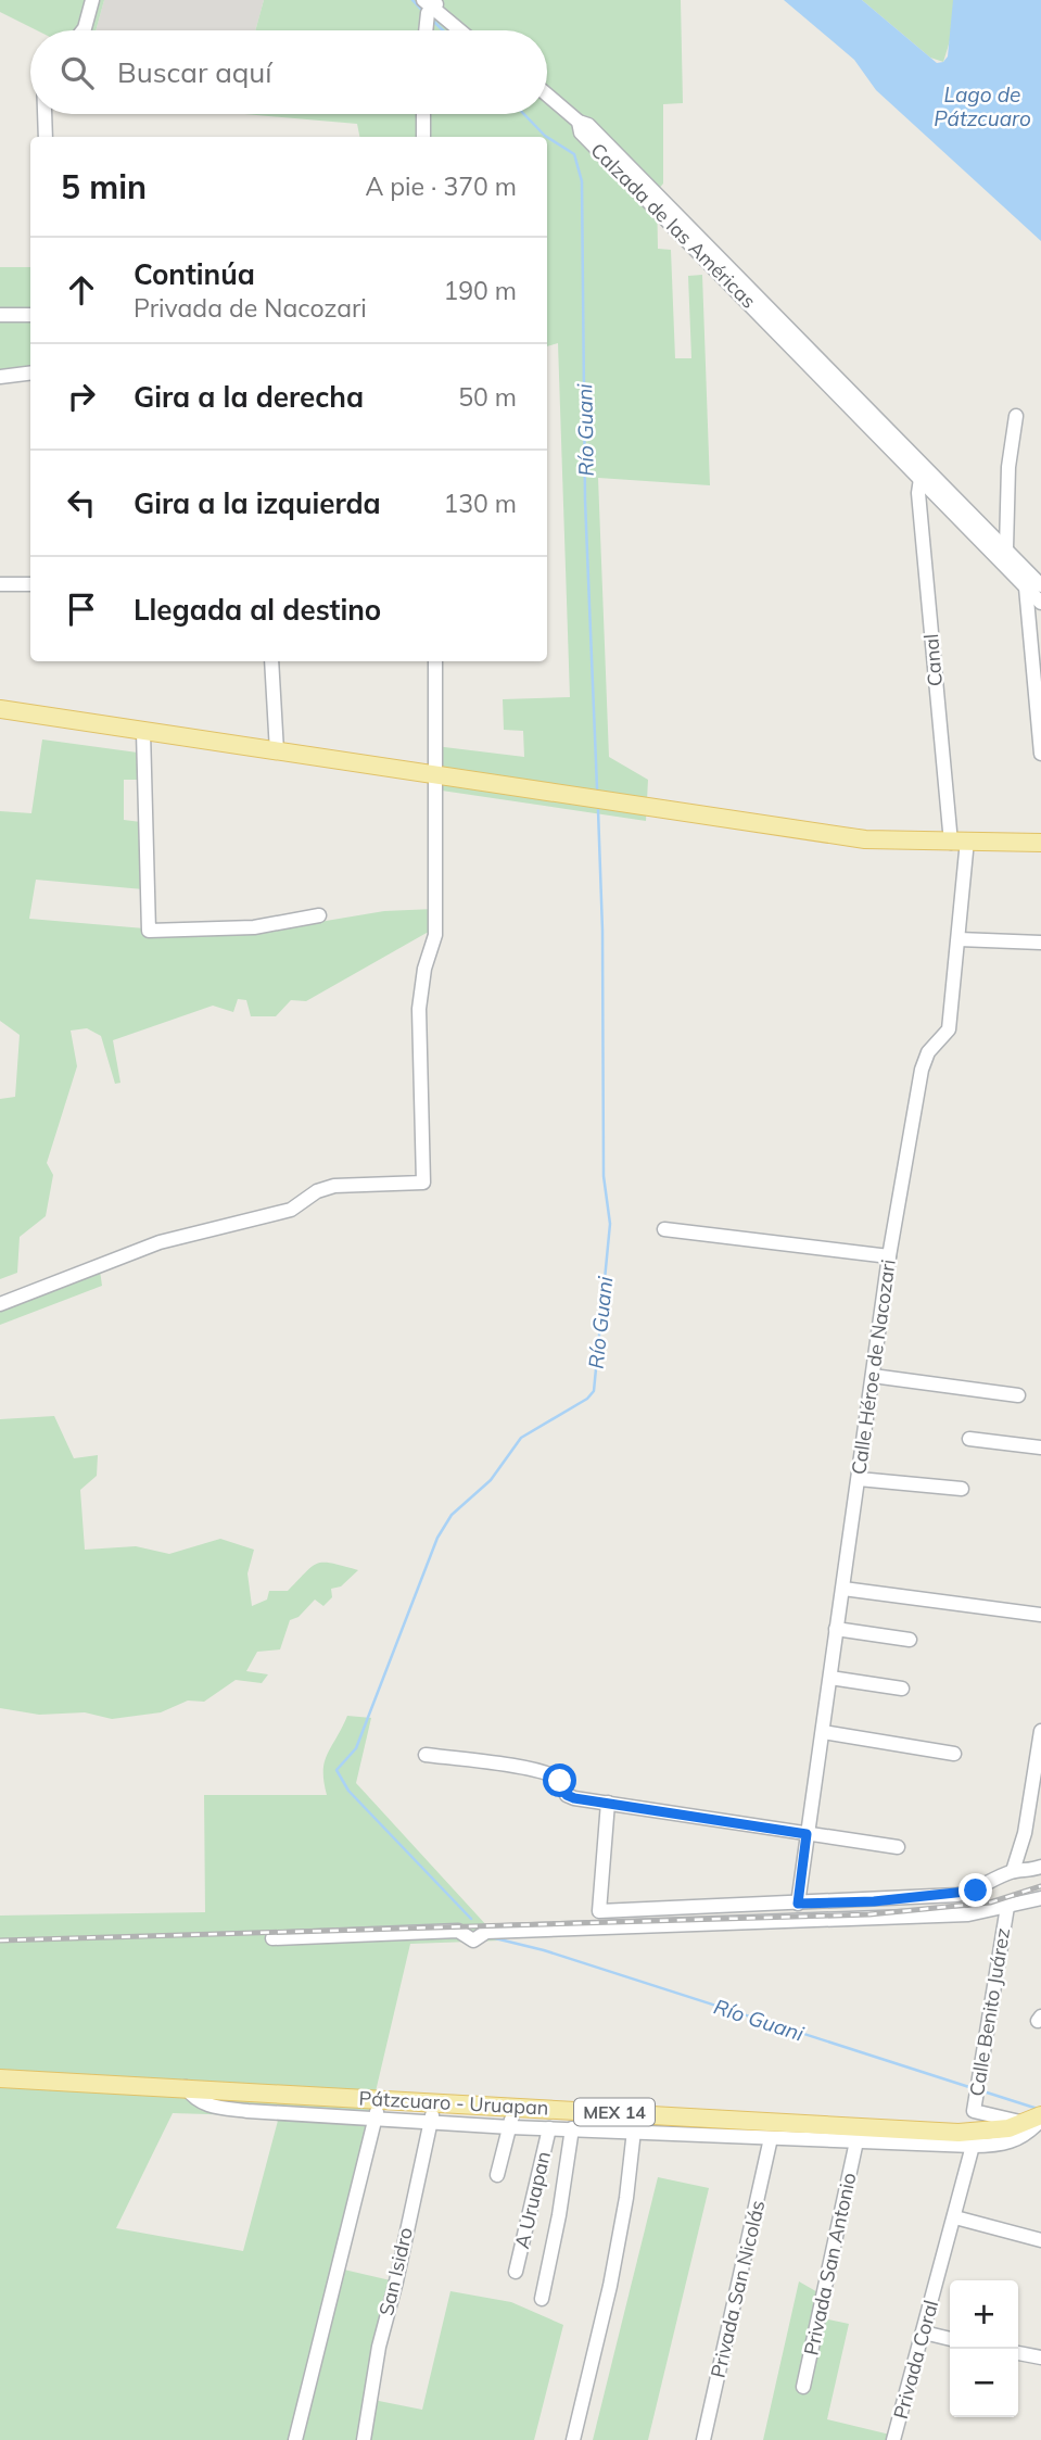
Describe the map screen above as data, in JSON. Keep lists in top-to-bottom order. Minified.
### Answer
{"streets":{"main road":["Pátzcuaro - Uruapan","MEX 14"],"street":["Calzada de las Américas","Canal","Calle Héroe de Nacozari","Calle Benito Juárez","A Uruapan","Privada San Antonio","San Isidro","Privada San Nicolás","Privada Coral"]},"crossings":[["Calzada de las Américas","Canal"],["Canal","Calle Héroe de Nacozari"],["Calle Benito Juárez","Pátzcuaro - Uruapan"],["Pátzcuaro - Uruapan","San Isidro"]],"water":["Lago de Pátzcuaro","Río Guani"],"page":{"search":"Buscar aquí","heading":["5 min","A pie · 370 m"],"list":[["Continúa","Privada de Nacozari","190 m"],["Gira a la derecha","50 m"],["Gira a la izquierda","130 m"],"Llegada al destino"],"map_buttons":["+","−"]}}
